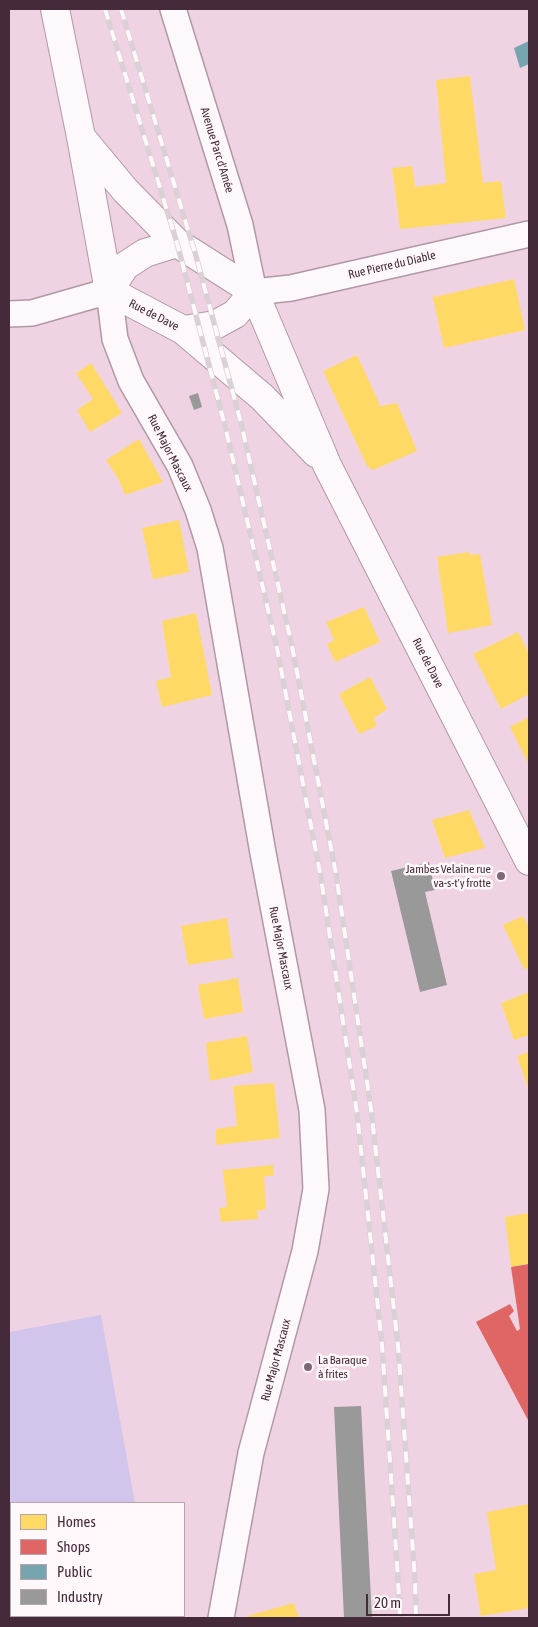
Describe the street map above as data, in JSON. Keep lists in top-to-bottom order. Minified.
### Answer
{"streets":{"main road":["Rue de Dave"],"street":["Avenue Parc d'Amée","Rue Pierre du Diable","Rue Major Mascaux"]},"crossings":[["Avenue Parc d'Amée","Rue Pierre du Diable"],["Avenue Parc d'Amée","Rue de Dave"],["Rue Pierre du Diable","Rue de Dave"],["Rue de Dave","Rue Major Mascaux"]],"places":["Jambes Velaine rue va-s-t'y frotte","La Baraque à frites"],"legend":["Homes","Shops","Public","Industry"],"scale_bar":"20 m"}
